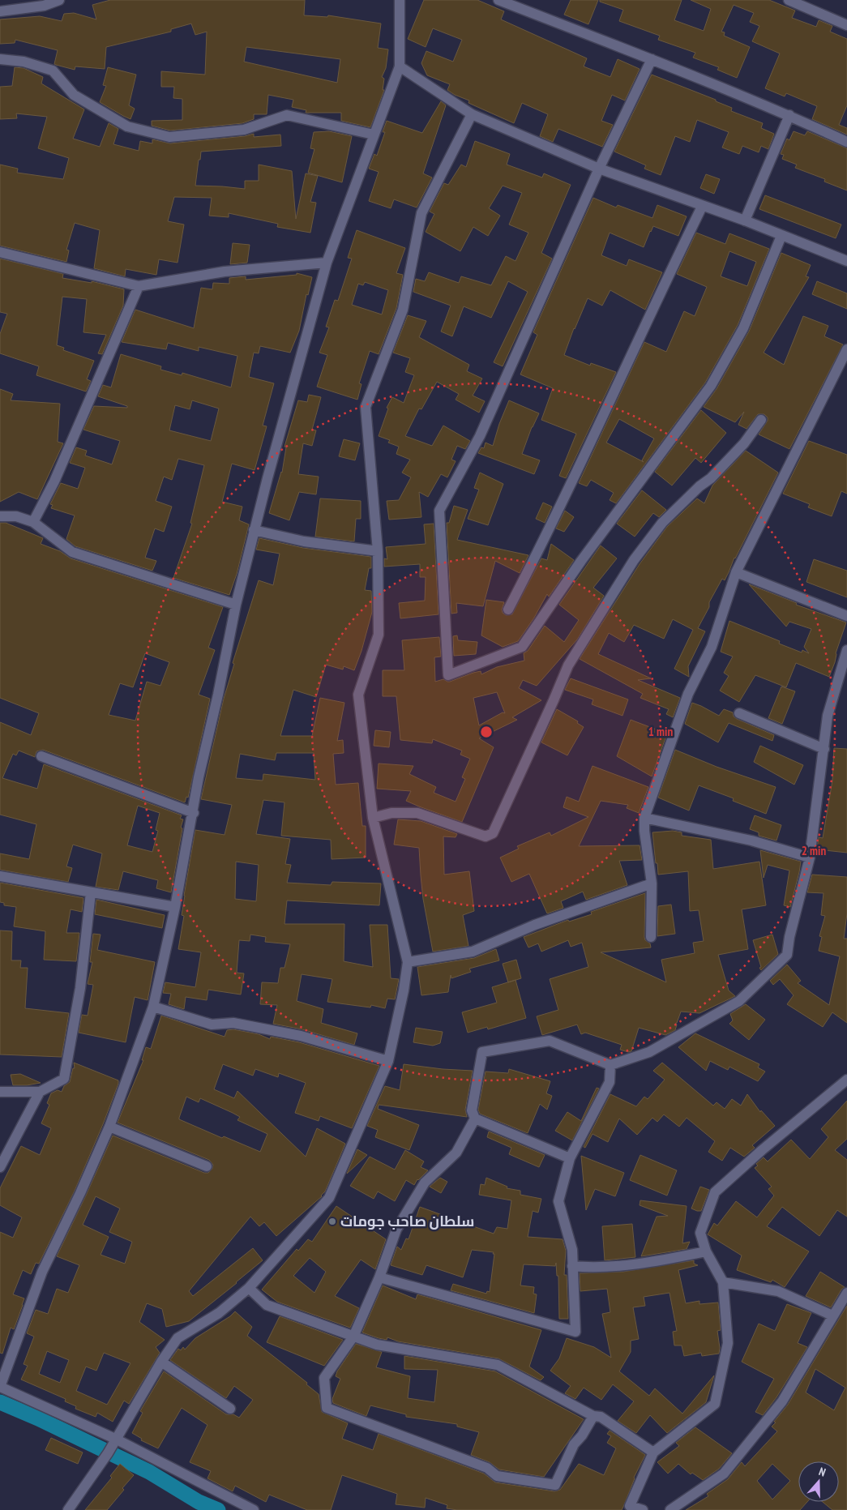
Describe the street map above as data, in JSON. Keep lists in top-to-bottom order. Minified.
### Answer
{"places":["سلطان صاحب جومات"],"north":"top","rings":["1 min","2 min"]}
